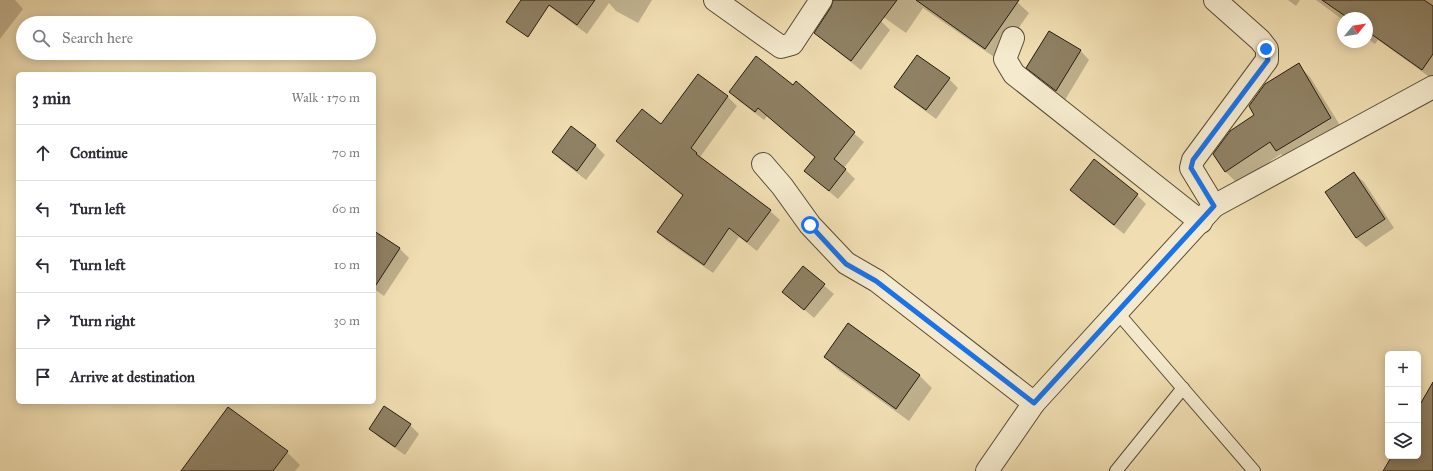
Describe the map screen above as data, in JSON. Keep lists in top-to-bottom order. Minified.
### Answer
{"north":"top right","page":{"search":"Search here","heading":["3 min","Walk · 170 m"],"list":[["Continue","70 m"],["Turn left","60 m"],["Turn left","10 m"],["Turn right","30 m"],"Arrive at destination"],"map_buttons":["+","−"]}}
